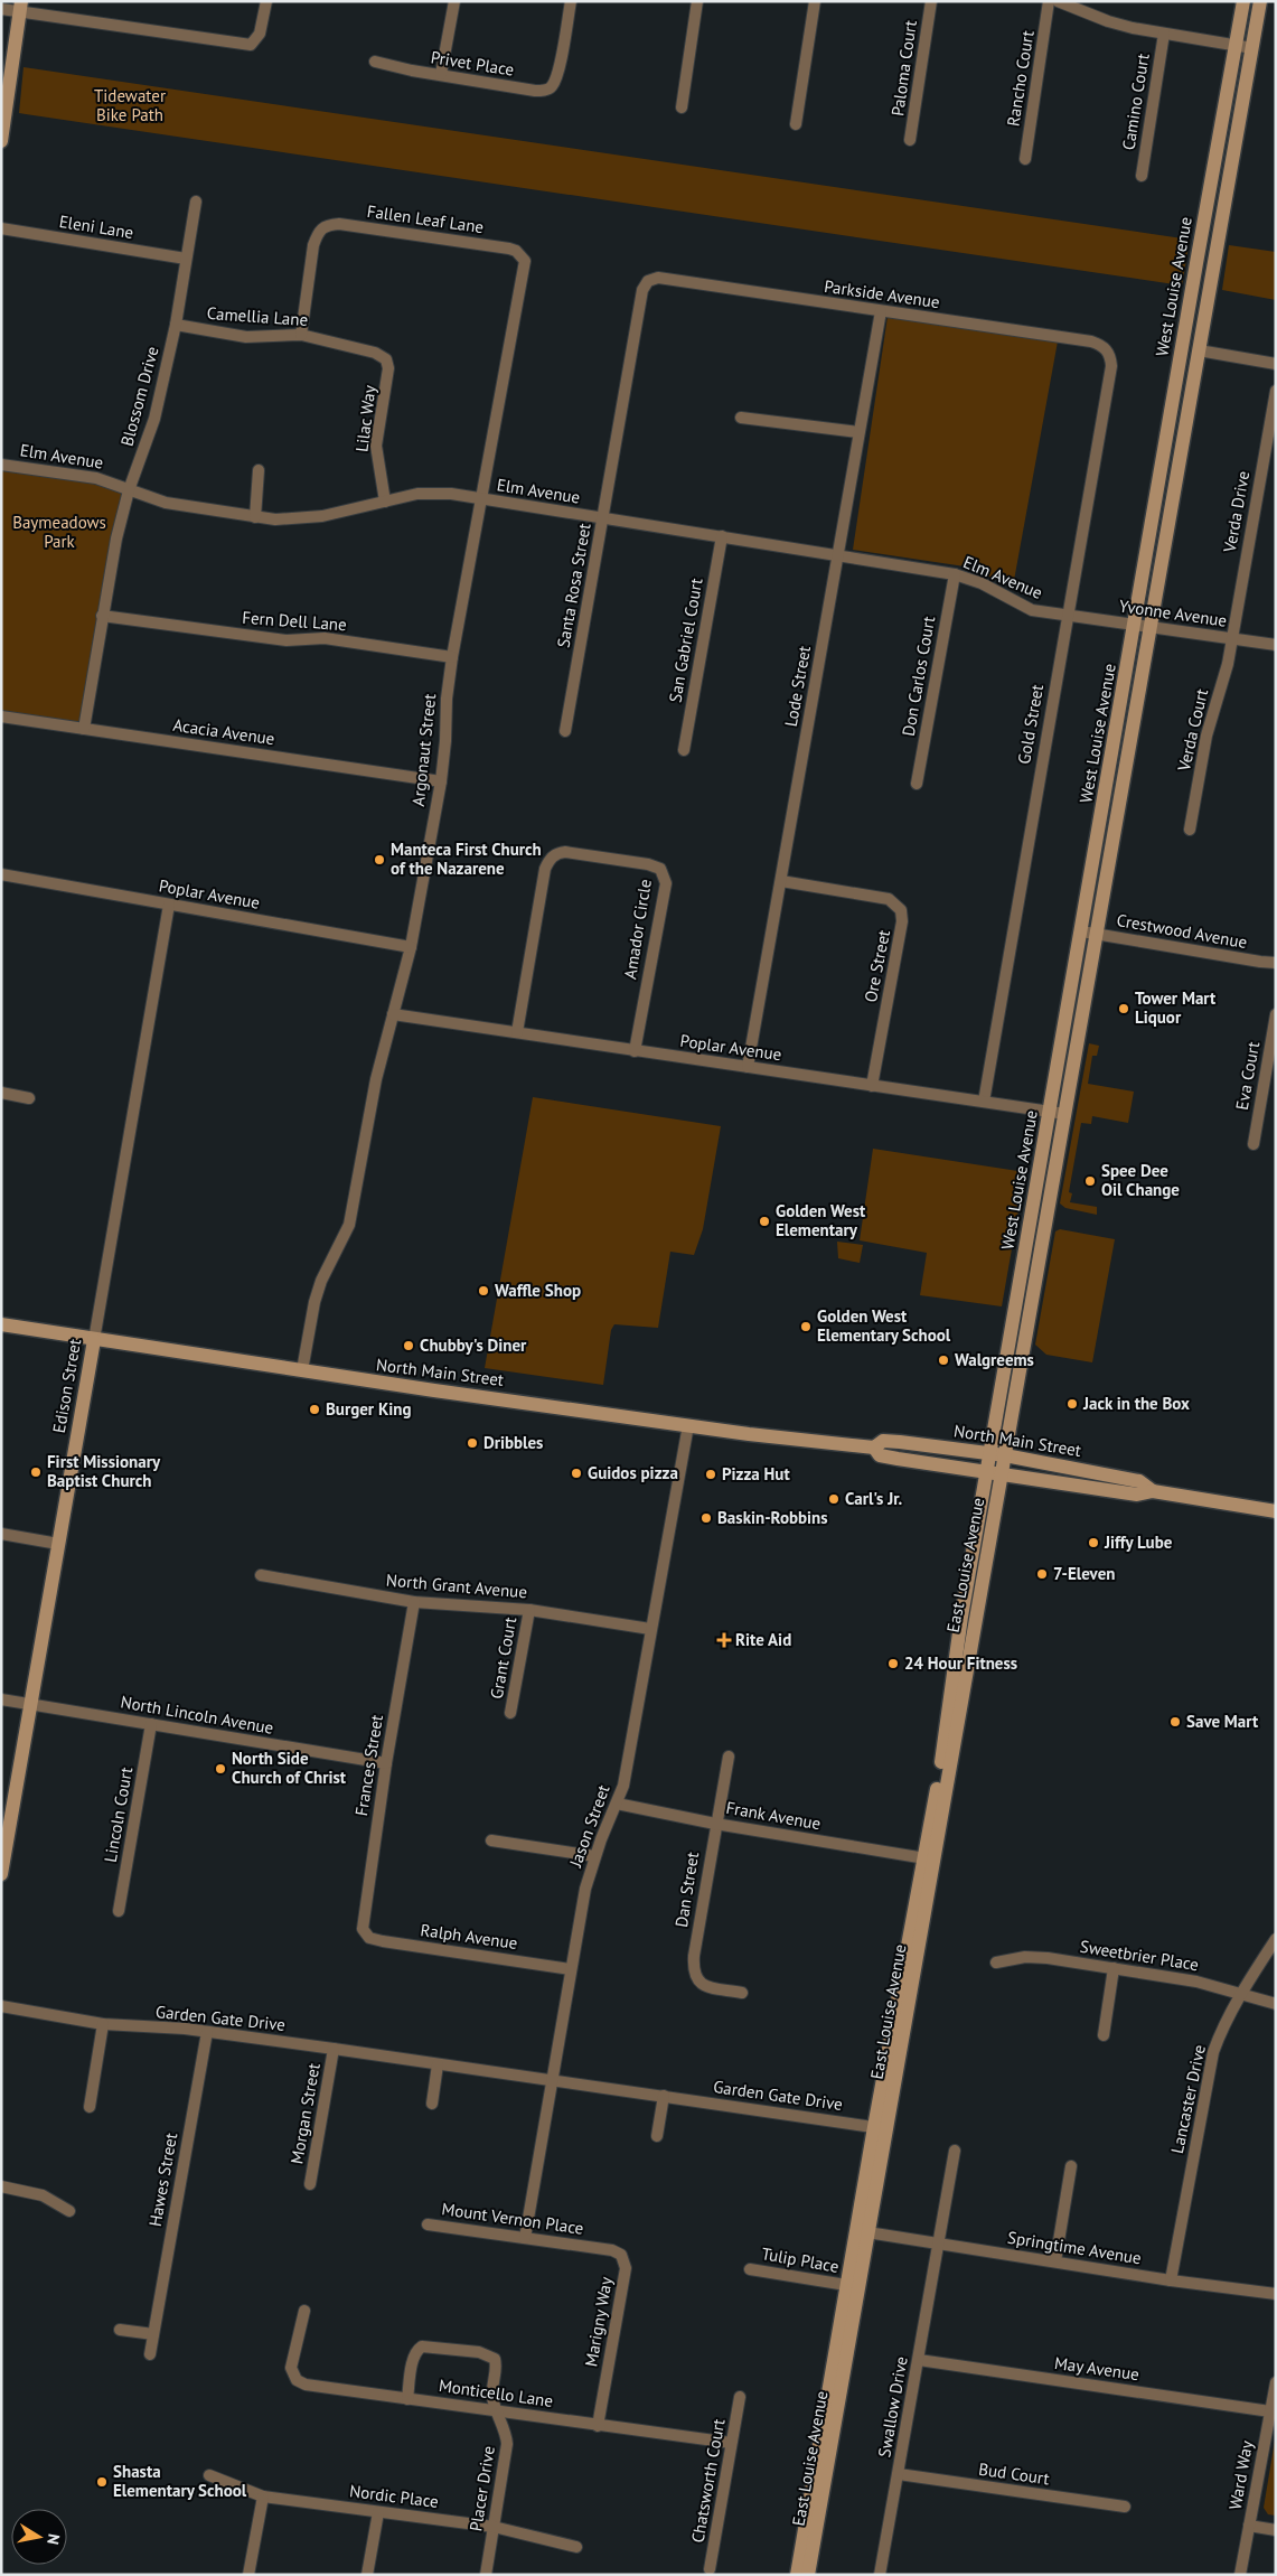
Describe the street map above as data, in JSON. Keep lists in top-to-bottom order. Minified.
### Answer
{"streets":{"main road":["West Louise Avenue","North Main Street","Edison Street","East Louise Avenue"],"street":["Privet Place","Paloma Court","Rancho Court","Camino Court","Fallen Leaf Lane","Eleni Lane","Parkside Avenue","Camellia Lane","Blossom Drive","Lilac Way","Elm Avenue","Verda Drive","Santa Rosa Street","Yvonne Avenue","Fern Dell Lane","San Gabriel Court","Don Carlos Court","Lode Street","Gold Street","Verda Court","Acacia Avenue","Argonaut Street","Poplar Avenue","Amador Circle","Crestwood Avenue","Ore Street","Eva Court","North Grant Avenue","Grant Court","North Lincoln Avenue","Frances Street","Lincoln Court","Frank Avenue","Jason Street","Dan Street","Ralph Avenue","Sweetbrier Place","Garden Gate Drive","Lancaster Drive","Morgan Street","Hawes Street","Mount Vernon Place","Springtime Avenue","Tulip Place","Marigny Way","May Avenue","Monticello Lane","Swallow Drive","Bud Court","Ward Way","Chatsworth Court","Placer Drive","Nordic Place"]},"crossings":[["Fallen Leaf Lane","Camellia Lane"],["Fallen Leaf Lane","Argonaut Street"],["Eleni Lane","Blossom Drive"],["West Louise Avenue","Yvonne Avenue"],["West Louise Avenue","Poplar Avenue"],["West Louise Avenue","Crestwood Avenue"],["West Louise Avenue","North Main Street"],["West Louise Avenue","East Louise Avenue"],["Parkside Avenue","Santa Rosa Street"],["Parkside Avenue","Lode Street"],["Parkside Avenue","Gold Street"],["Camellia Lane","Blossom Drive"],["Camellia Lane","Lilac Way"],["Blossom Drive","Elm Avenue"],["Blossom Drive","Fern Dell Lane"],["Blossom Drive","Acacia Avenue"],["Lilac Way","Elm Avenue"],["Elm Avenue","Santa Rosa Street"],["Elm Avenue","Yvonne Avenue"],["Elm Avenue","San Gabriel Court"],["Elm Avenue","Don Carlos Court"],["Elm Avenue","Lode Street"],["Elm Avenue","Gold Street"],["Elm Avenue","Argonaut Street"],["Verda Drive","Yvonne Avenue"],["Verda Drive","Verda Court"],["Yvonne Avenue","Gold Street"],["Yvonne Avenue","Verda Court"],["Fern Dell Lane","Argonaut Street"],["Lode Street","Poplar Avenue"],["Lode Street","Ore Street"],["Gold Street","Poplar Avenue"],["Acacia Avenue","Argonaut Street"],["Argonaut Street","Poplar Avenue"],["Argonaut Street","North Main Street"],["Poplar Avenue","Amador Circle"],["Poplar Avenue","Ore Street"],["Poplar Avenue","Edison Street"],["North Main Street","Edison Street"],["North Main Street","East Louise Avenue"],["North Main Street","Jason Street"],["Edison Street","North Lincoln Avenue"],["East Louise Avenue","Frank Avenue"],["East Louise Avenue","Garden Gate Drive"],["East Louise Avenue","Springtime Avenue"],["East Louise Avenue","Tulip Place"],["North Grant Avenue","Grant Court"],["North Grant Avenue","Frances Street"],["North Grant Avenue","Jason Street"],["North Lincoln Avenue","Frances Street"],["North Lincoln Avenue","Lincoln Court"],["Frances Street","Ralph Avenue"],["Frank Avenue","Jason Street"],["Frank Avenue","Dan Street"],["Jason Street","Ralph Avenue"],["Jason Street","Garden Gate Drive"],["Jason Street","Mount Vernon Place"],["Sweetbrier Place","Lancaster Drive"],["Garden Gate Drive","Morgan Street"],["Garden Gate Drive","Hawes Street"],["Lancaster Drive","Springtime Avenue"],["Mount Vernon Place","Marigny Way"],["Springtime Avenue","Swallow Drive"],["Marigny Way","Monticello Lane"],["May Avenue","Swallow Drive"],["May Avenue","Ward Way"],["Monticello Lane","Chatsworth Court"],["Monticello Lane","Placer Drive"],["Swallow Drive","Bud Court"],["Placer Drive","Nordic Place"]],"parks":["Tidewater Bike Path","Baymeadows Park"],"places":{"other":["Manteca First Church of the Nazarene","Tower Mart Liquor","Spee Dee Oil Change","Golden West Elementary","Waffle Shop","Golden West Elementary School","Chubby's Diner","Walgreems","Jack in the Box","Burger King","Dribbles","First Missionary Baptist Church","Guidos pizza","Pizza Hut","Carl's Jr.","Baskin-Robbins","Jiffy Lube","7-Eleven","24 Hour Fitness","Save Mart","North Side Church of Christ","Shasta Elementary School"],"health":["Rite Aid"]},"north":"right"}
